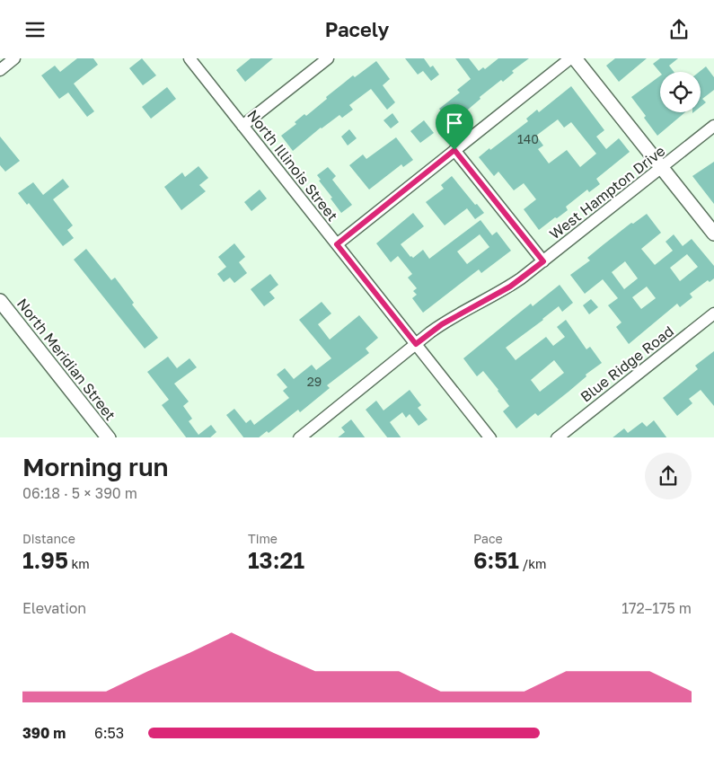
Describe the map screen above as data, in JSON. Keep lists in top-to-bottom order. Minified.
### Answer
{"streets":{"main road":["North Meridian Street"],"street":["North Illinois Street","West Hampton Drive","Blue Ridge Road"]},"crossings":[["North Illinois Street","West Hampton Drive"]],"house_numbers":["140","29"],"page":{"header":"Pacely","heading":["Morning run","06:18 · 5 × 390 m"],"stats":[["Distance","1.95 km"],["Time","13:21"],["Pace","6:51 /km"]],"chart":["Elevation","172–175 m"],"list":[{"name":"390 m","note":"6:53"}]}}
